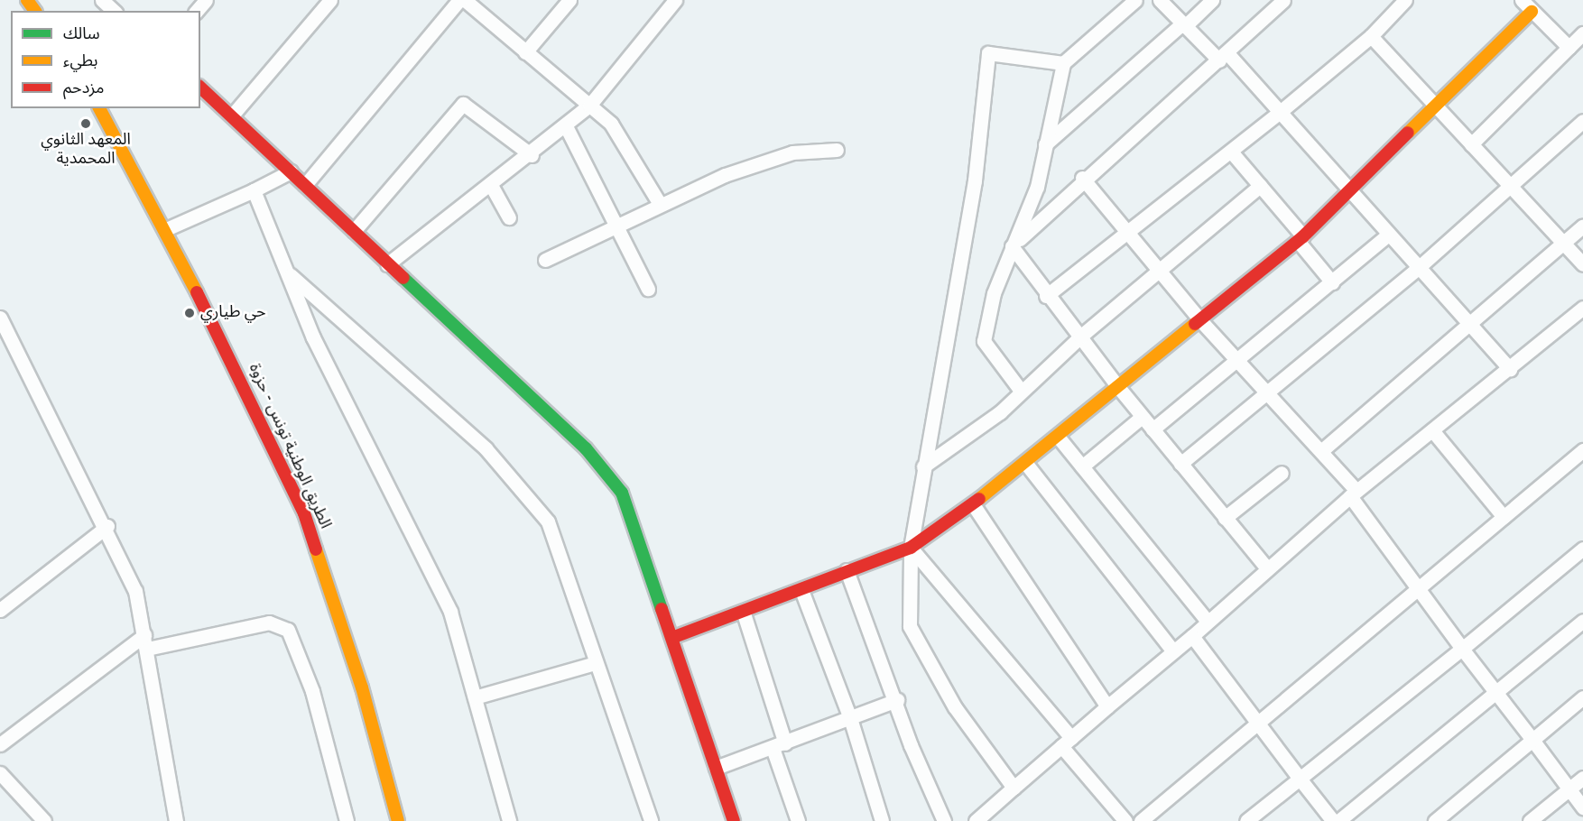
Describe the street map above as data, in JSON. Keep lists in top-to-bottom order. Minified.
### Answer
{"streets":{"street":["الطريق الوطنية تونس - حزوة"]},"places":["المعهد الثانوي المحمدية","حي طياري"],"legend":["سالك","بطيء","مزدحم"]}
